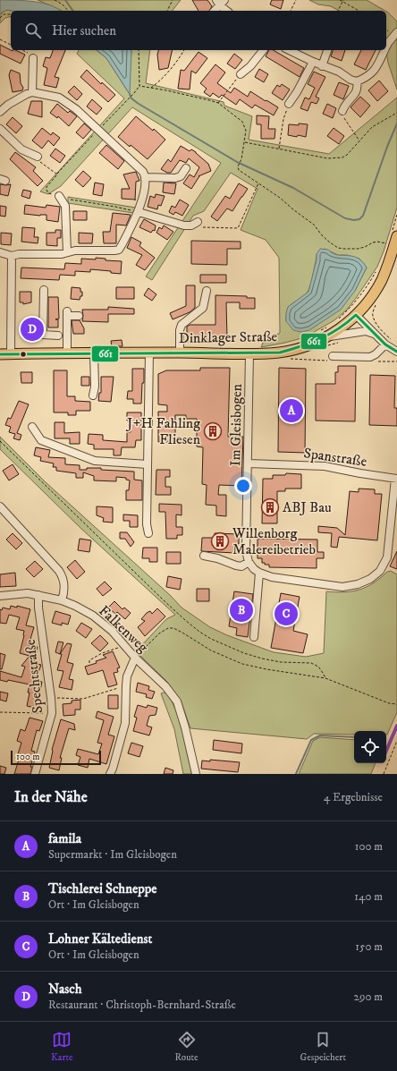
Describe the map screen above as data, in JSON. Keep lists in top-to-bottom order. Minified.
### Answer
{"streets":{"main road":["Dinklager Straße"],"street":["Im Gleisbogen","Spanstraße","Falkenweg","Spechtstraße"]},"crossings":[["Dinklager Straße","Im Gleisbogen"],["Im Gleisbogen","Spanstraße"],["Falkenweg","Spechtstraße"]],"places":{"building":["J+H Fahling Fliesen","ABJ Bau","Willenborg Malereibetrieb"]},"lines":["transit line 661"],"scale_bar":"100 m","page":{"search":"Hier suchen","pins":["D","A","B","C"],"scale":"100 m","heading":["In der Nähe","4 Ergebnisse"],"list":[{"mark":"A","name":"famila","note":"Supermarkt · Im Gleisbogen","value":"100 m"},{"mark":"B","name":"Tischlerei Schneppe","note":"Ort · Im Gleisbogen","value":"140 m"},{"mark":"C","name":"Lohner Kältedienst","note":"Ort · Im Gleisbogen","value":"150 m"},{"mark":"D","name":"Nasch","note":"Restaurant · Christoph-Bernhard-Straße","value":"290 m"}],"nav":["Karte","Route","Gespeichert"]}}
